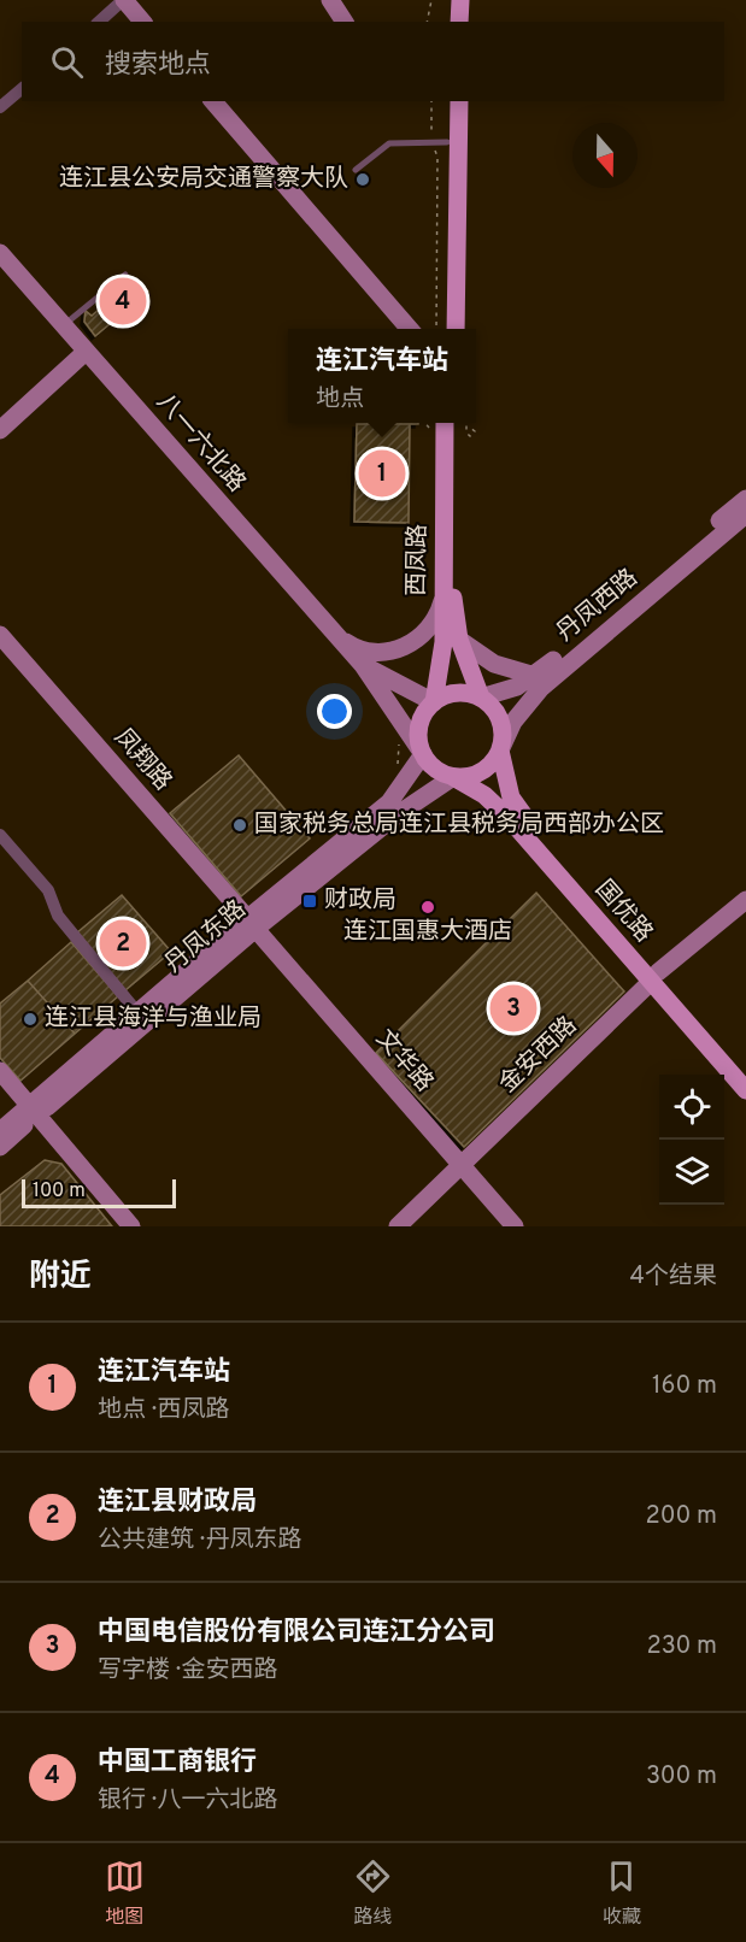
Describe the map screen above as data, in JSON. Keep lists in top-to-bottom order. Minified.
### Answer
{"streets":{"main road":["八一六北路","西凤路","丹凤西路","凤翔路","国优路","丹凤东路","金安西路","文华路"]},"crossings":[["八一六北路","西凤路"],["八一六北路","丹凤西路"],["八一六北路","国优路"],["八一六北路","丹凤东路"],["西凤路","丹凤西路"],["西凤路","国优路"],["西凤路","丹凤东路"],["丹凤西路","国优路"],["丹凤西路","丹凤东路"],["凤翔路","丹凤东路"],["凤翔路","文华路"],["国优路","丹凤东路"],["国优路","金安西路"],["丹凤东路","文华路"],["金安西路","文华路"]],"places":{"other":["连江县公安局交通警察大队","国家税务总局连江县税务局西部办公区","连江国惠大酒店","连江县海洋与渔业局"],"transit":["财政局"]},"scale_bar":"100 m","north":"bottom","page":{"search":"搜索地点","pins":["4","1","2","3"],"popup":["连江汽车站","地点"],"scale":"100 m","heading":["附近","4个结果"],"list":[{"mark":"1","name":"连江汽车站","note":"地点 · 西凤路","value":"160 m"},{"mark":"2","name":"连江县财政局","note":"公共建筑 · 丹凤东路","value":"200 m"},{"mark":"3","name":"中国电信股份有限公司连江分公司","note":"写字楼 · 金安西路","value":"230 m"},{"mark":"4","name":"中国工商银行","note":"银行 · 八一六北路","value":"300 m"}],"nav":["地图","路线","收藏"]}}
